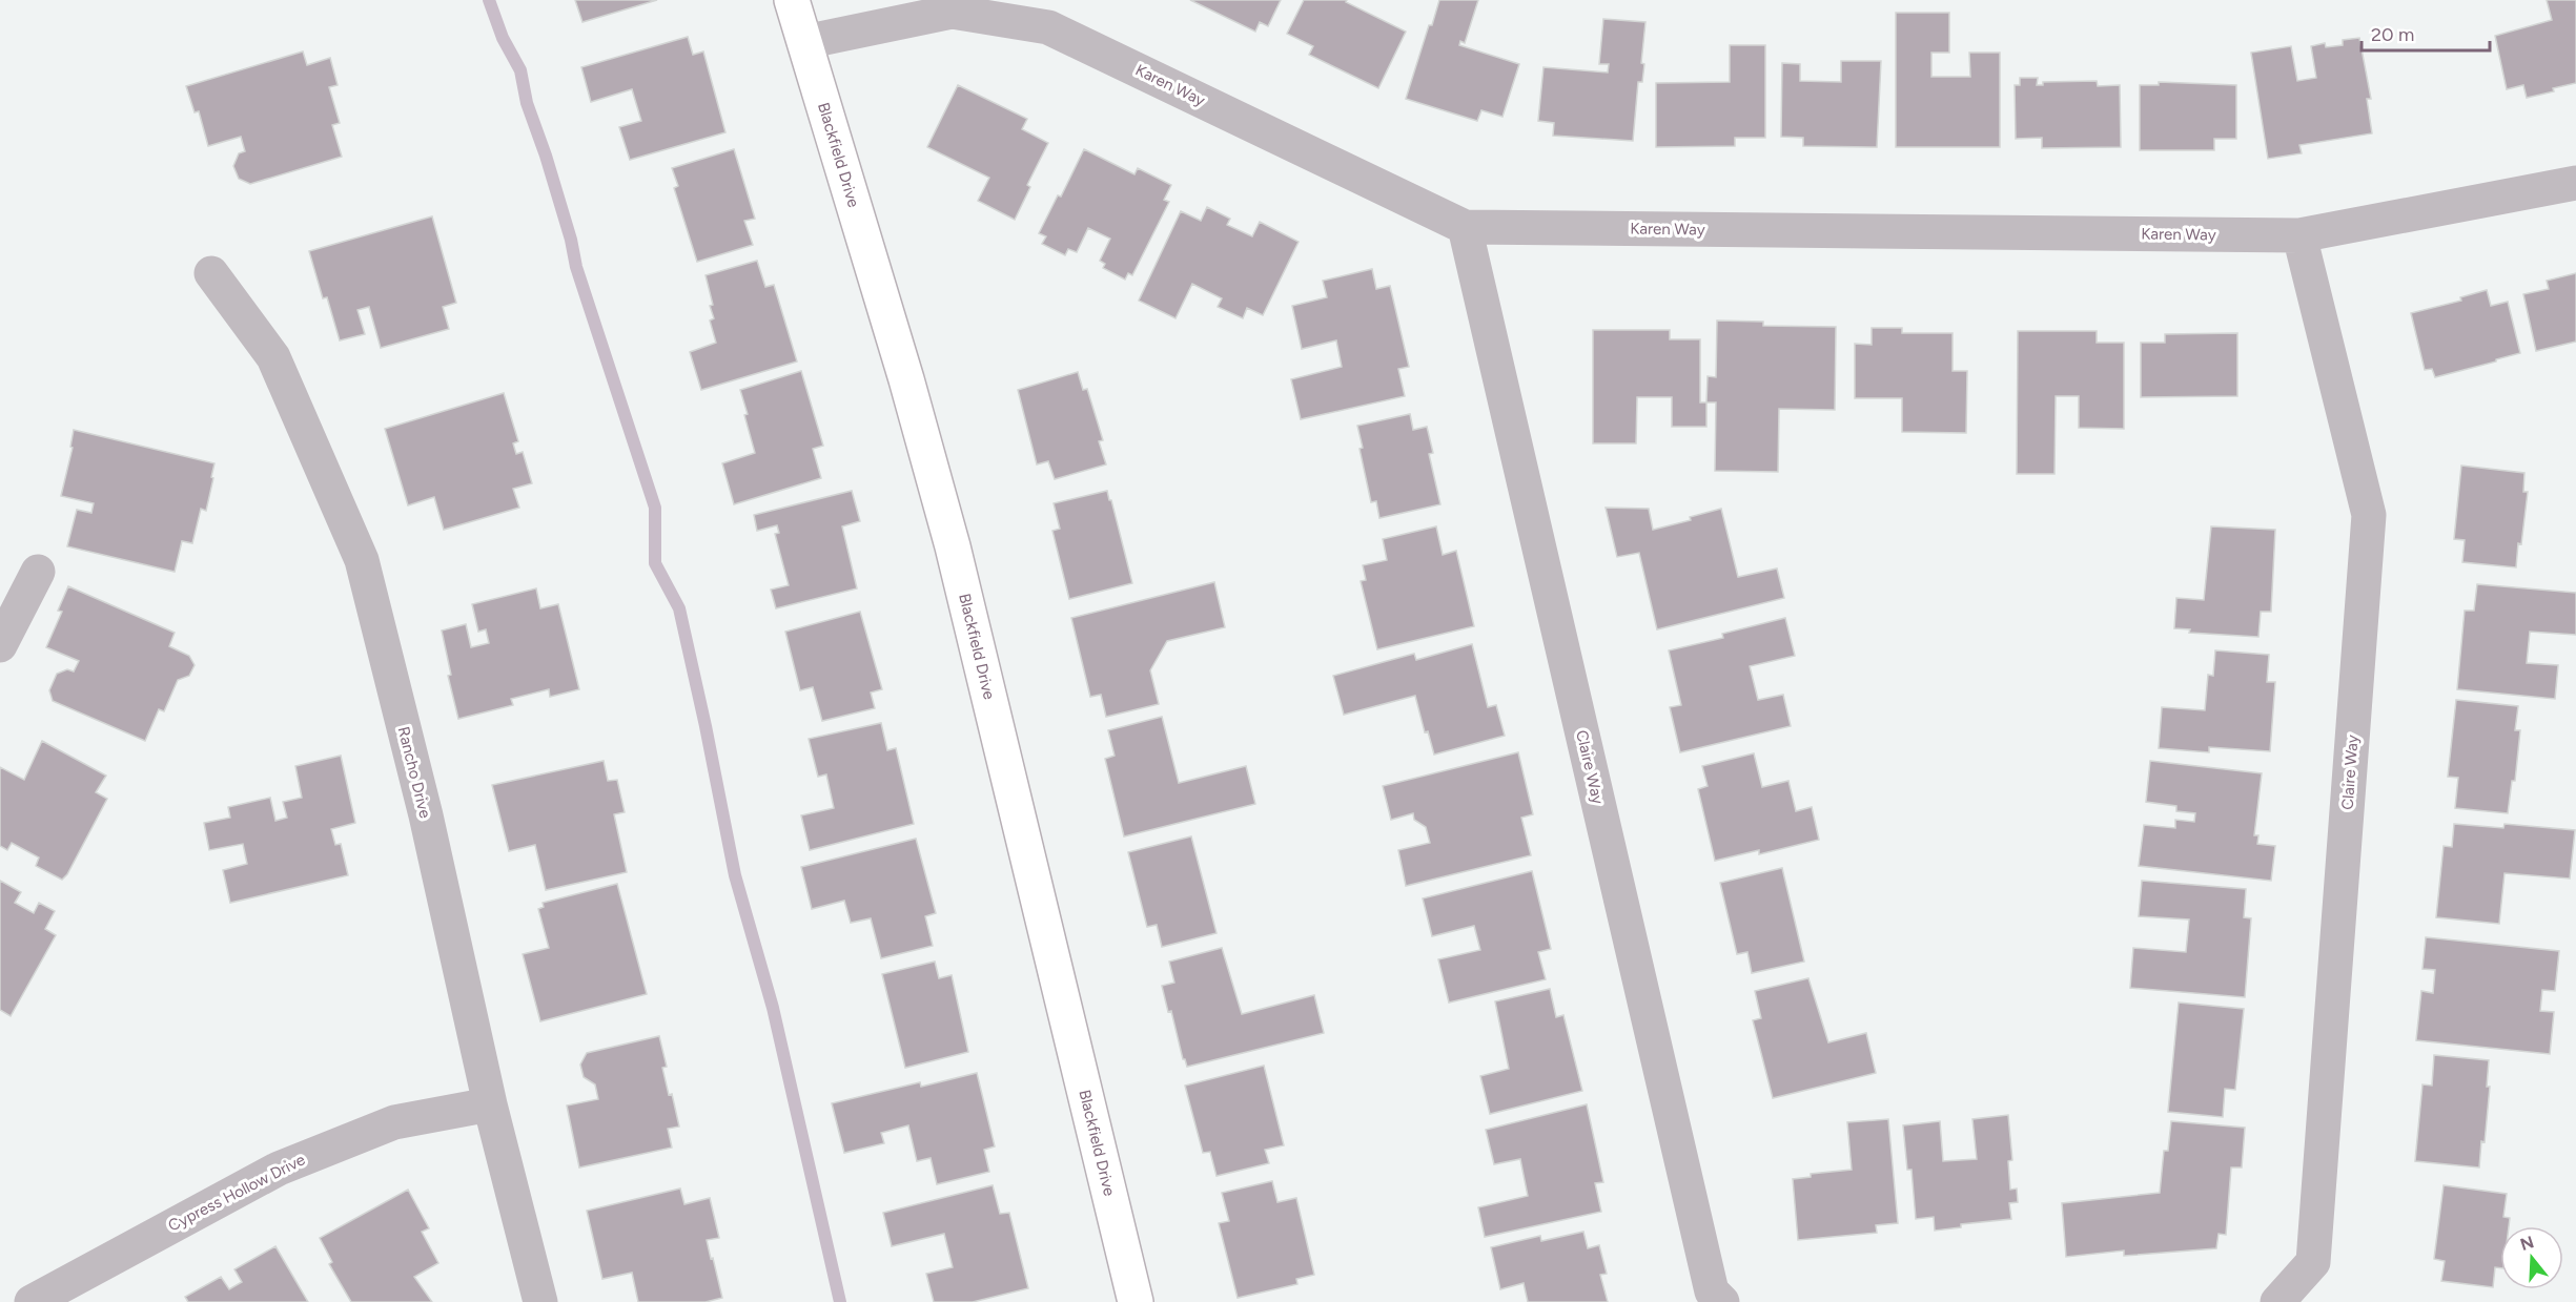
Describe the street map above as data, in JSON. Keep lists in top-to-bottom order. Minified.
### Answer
{"streets":{"street":["Karen Way","Blackfield Drive","Claire Way","Rancho Drive","Cypress Hollow Drive"]},"crossings":[["Karen Way","Blackfield Drive"],["Karen Way","Claire Way"],["Rancho Drive","Cypress Hollow Drive"]],"scale_bar":"20 m","north":"top"}
